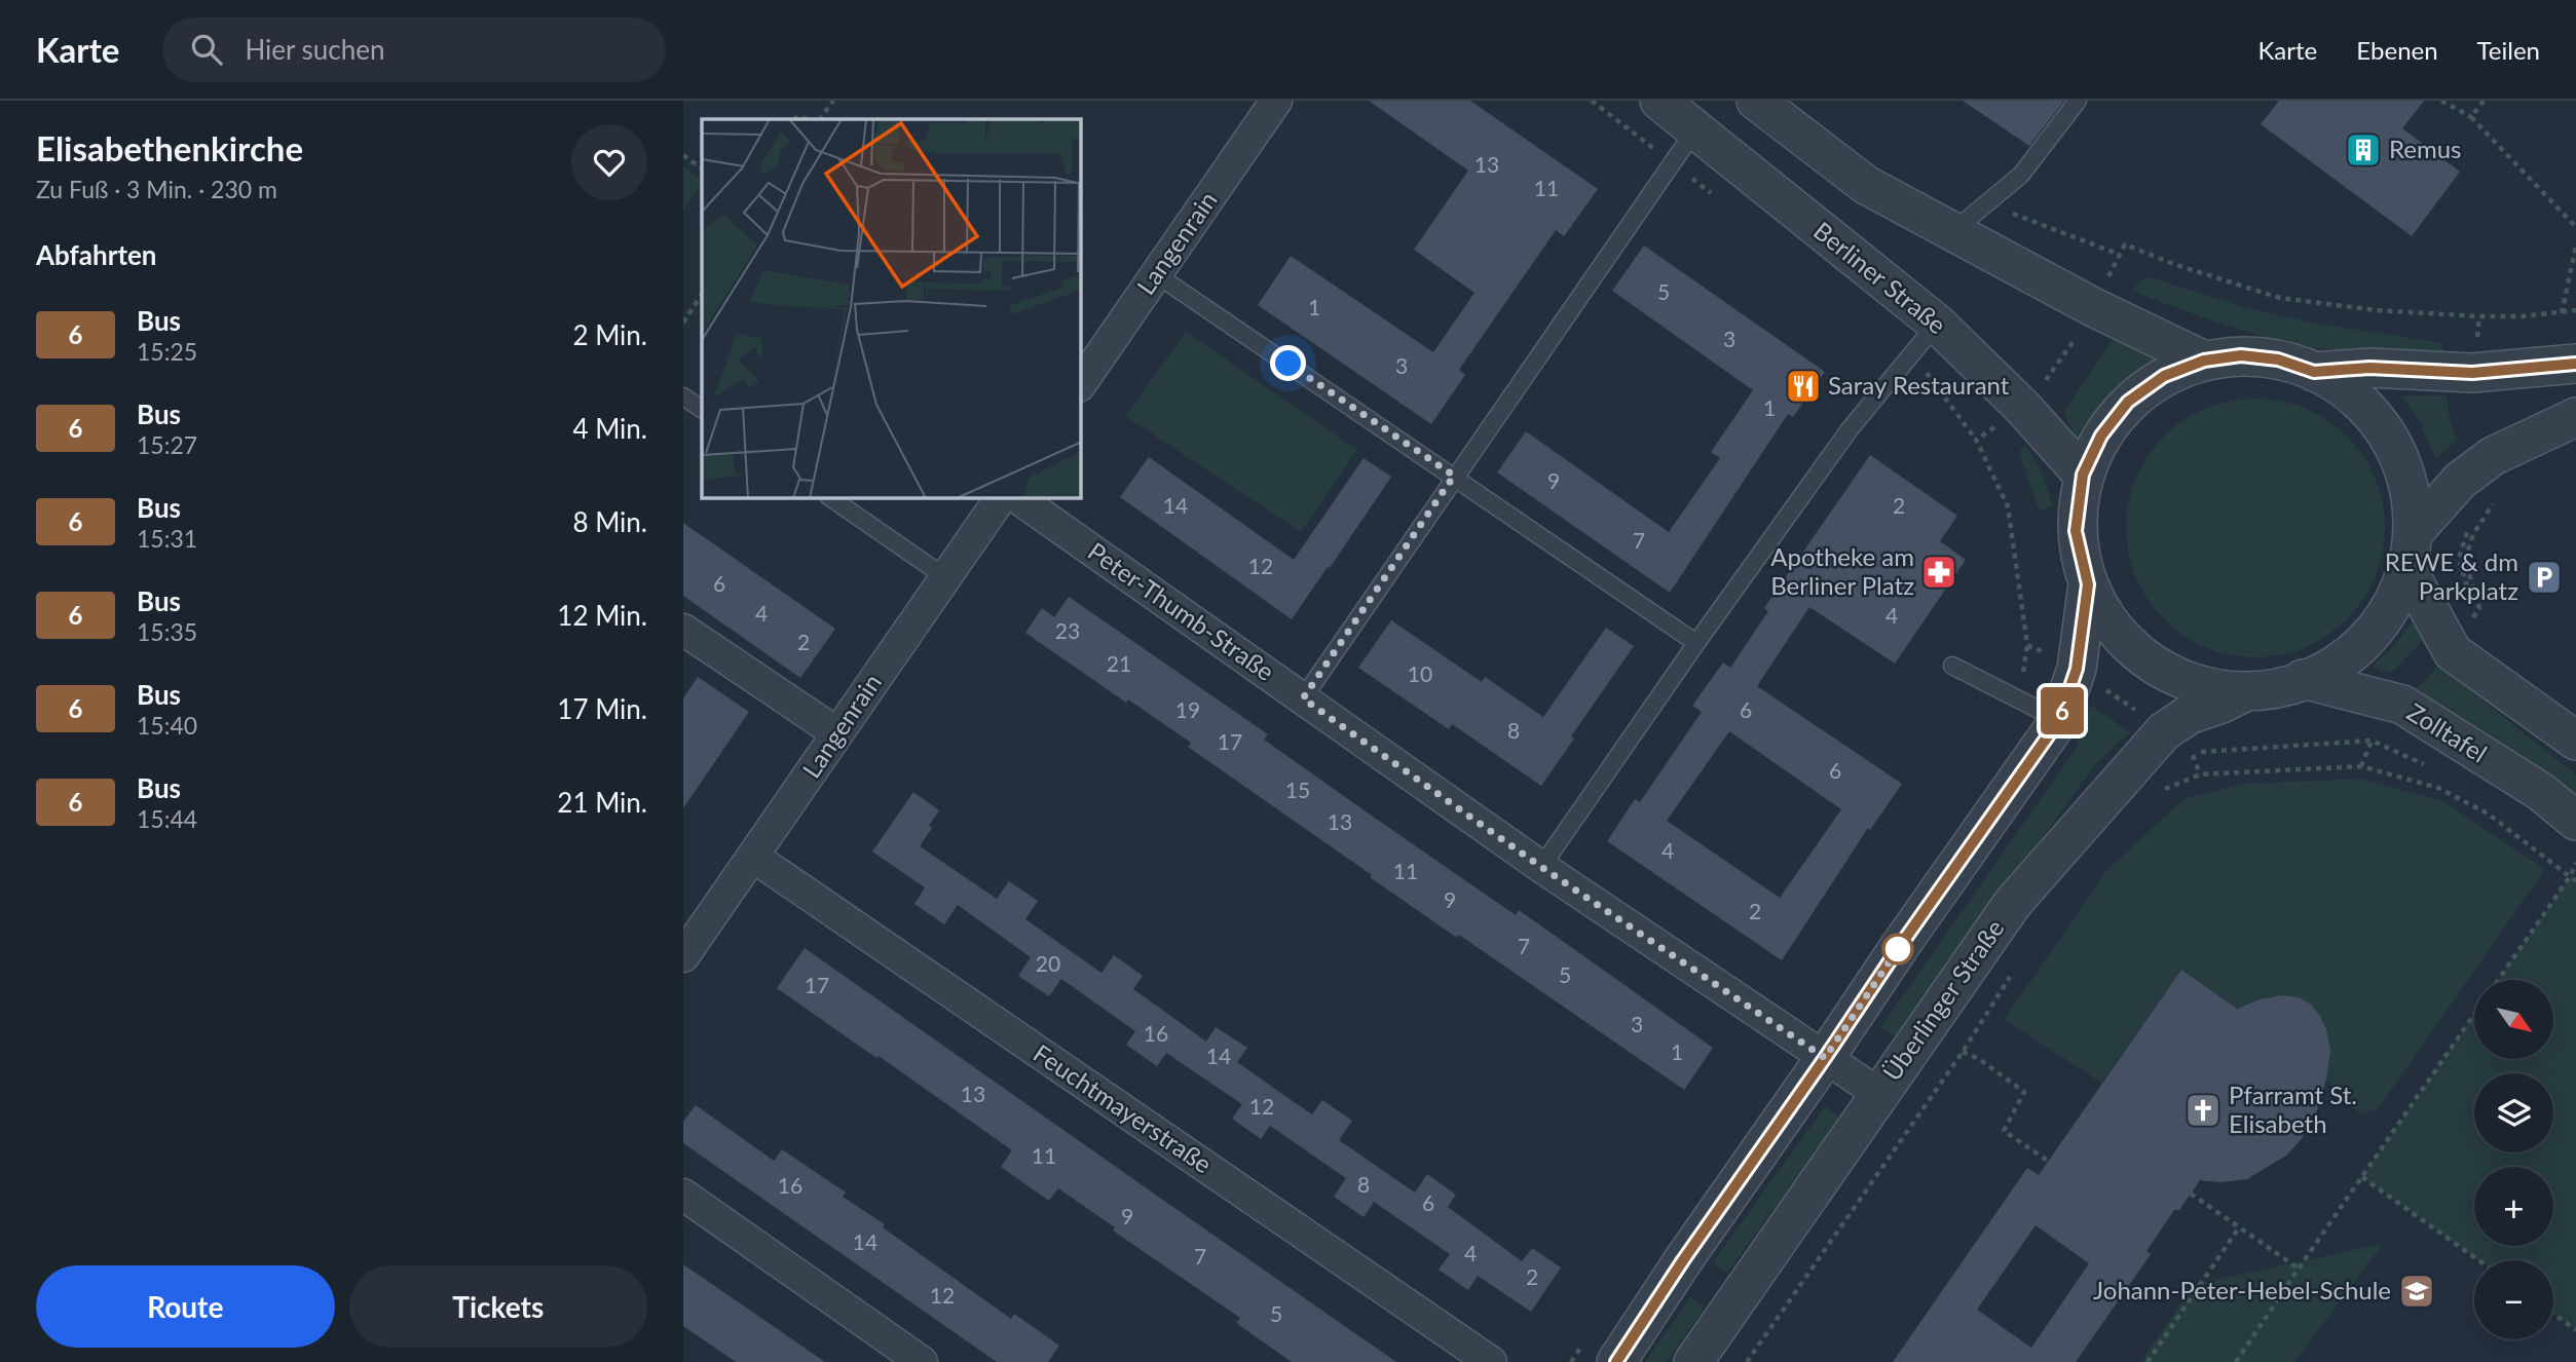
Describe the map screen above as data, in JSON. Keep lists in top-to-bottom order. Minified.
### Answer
{"streets":{"street":["Langenrain","Berliner Straße","Peter-Thumb-Straße","Zolltafel","Überlinger Straße","Feuchtmayerstraße"]},"crossings":[["Langenrain","Feuchtmayerstraße"],["Peter-Thumb-Straße","Überlinger Straße"]],"places":{"building":["Remus"],"restaurant":["Saray Restaurant"],"pharmacy":["Apotheke am Berliner Platz"],"parking":["REWE & dm Parkplatz"],"church":["Pfarramt St. Elisabeth"],"school or university":["Johann-Peter-Hebel-Schule"]},"lines":["bus line 6"],"house_numbers":["13","11","5","1","3","3","1","9","14","2","7","12","6","4","4","23","2","21","10","19","6","8","17","6","15","13","4","11","9","2","7","20","5","17","3","16","1","14","13","12","11","8","16","6","9","14","4","7","2","12","5"],"north":"bottom right","page":{"header":"Karte","search":"Hier suchen","nav":["Karte","Ebenen","Teilen"],"heading":[["Elisabethenkirche","Zu Fuß · 3 Min. · 230 m"],"Abfahrten"],"on_map":"6","list":[{"mark":"6","name":"Bus","note":"15:25","value":"2 Min."},{"mark":"6","name":"Bus","note":"15:27","value":"4 Min."},{"mark":"6","name":"Bus","note":"15:31","value":"8 Min."},{"mark":"6","name":"Bus","note":"15:35","value":"12 Min."},{"mark":"6","name":"Bus","note":"15:40","value":"17 Min."},{"mark":"6","name":"Bus","note":"15:44","value":"21 Min."}],"map_buttons":["+","−"],"buttons":["Route","Tickets"]}}
